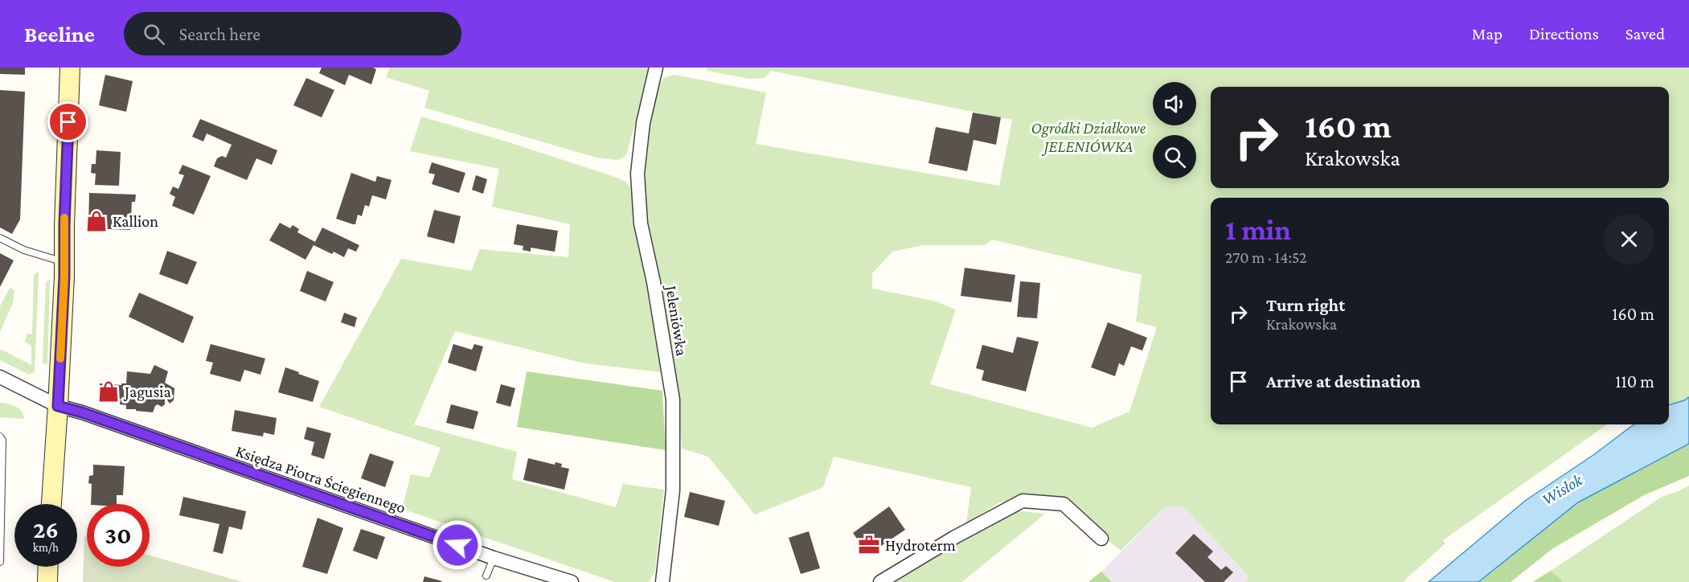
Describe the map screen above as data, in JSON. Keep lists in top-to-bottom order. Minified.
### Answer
{"streets":{"street":["Jeleniówka","Księdza Piotra Ściegiennego"]},"water":["Wisłok"],"parks":["Ogródki Działkowe JELENIÓWKA"],"places":{"shop":["Kallion","Jagusia"],"office":["Hydroterm"]},"page":{"header":"Beeline","search":"Search here","nav":["Map","Directions","Saved"],"turn":["160 m","Krakowska"],"heading":["1 min","270 m · 14:52"],"list":[{"name":"Turn right","note":"Krakowska","value":"160 m"},{"name":"Arrive at destination","value":"110 m"}],"speed":"26 km/h","limit":"30"}}
